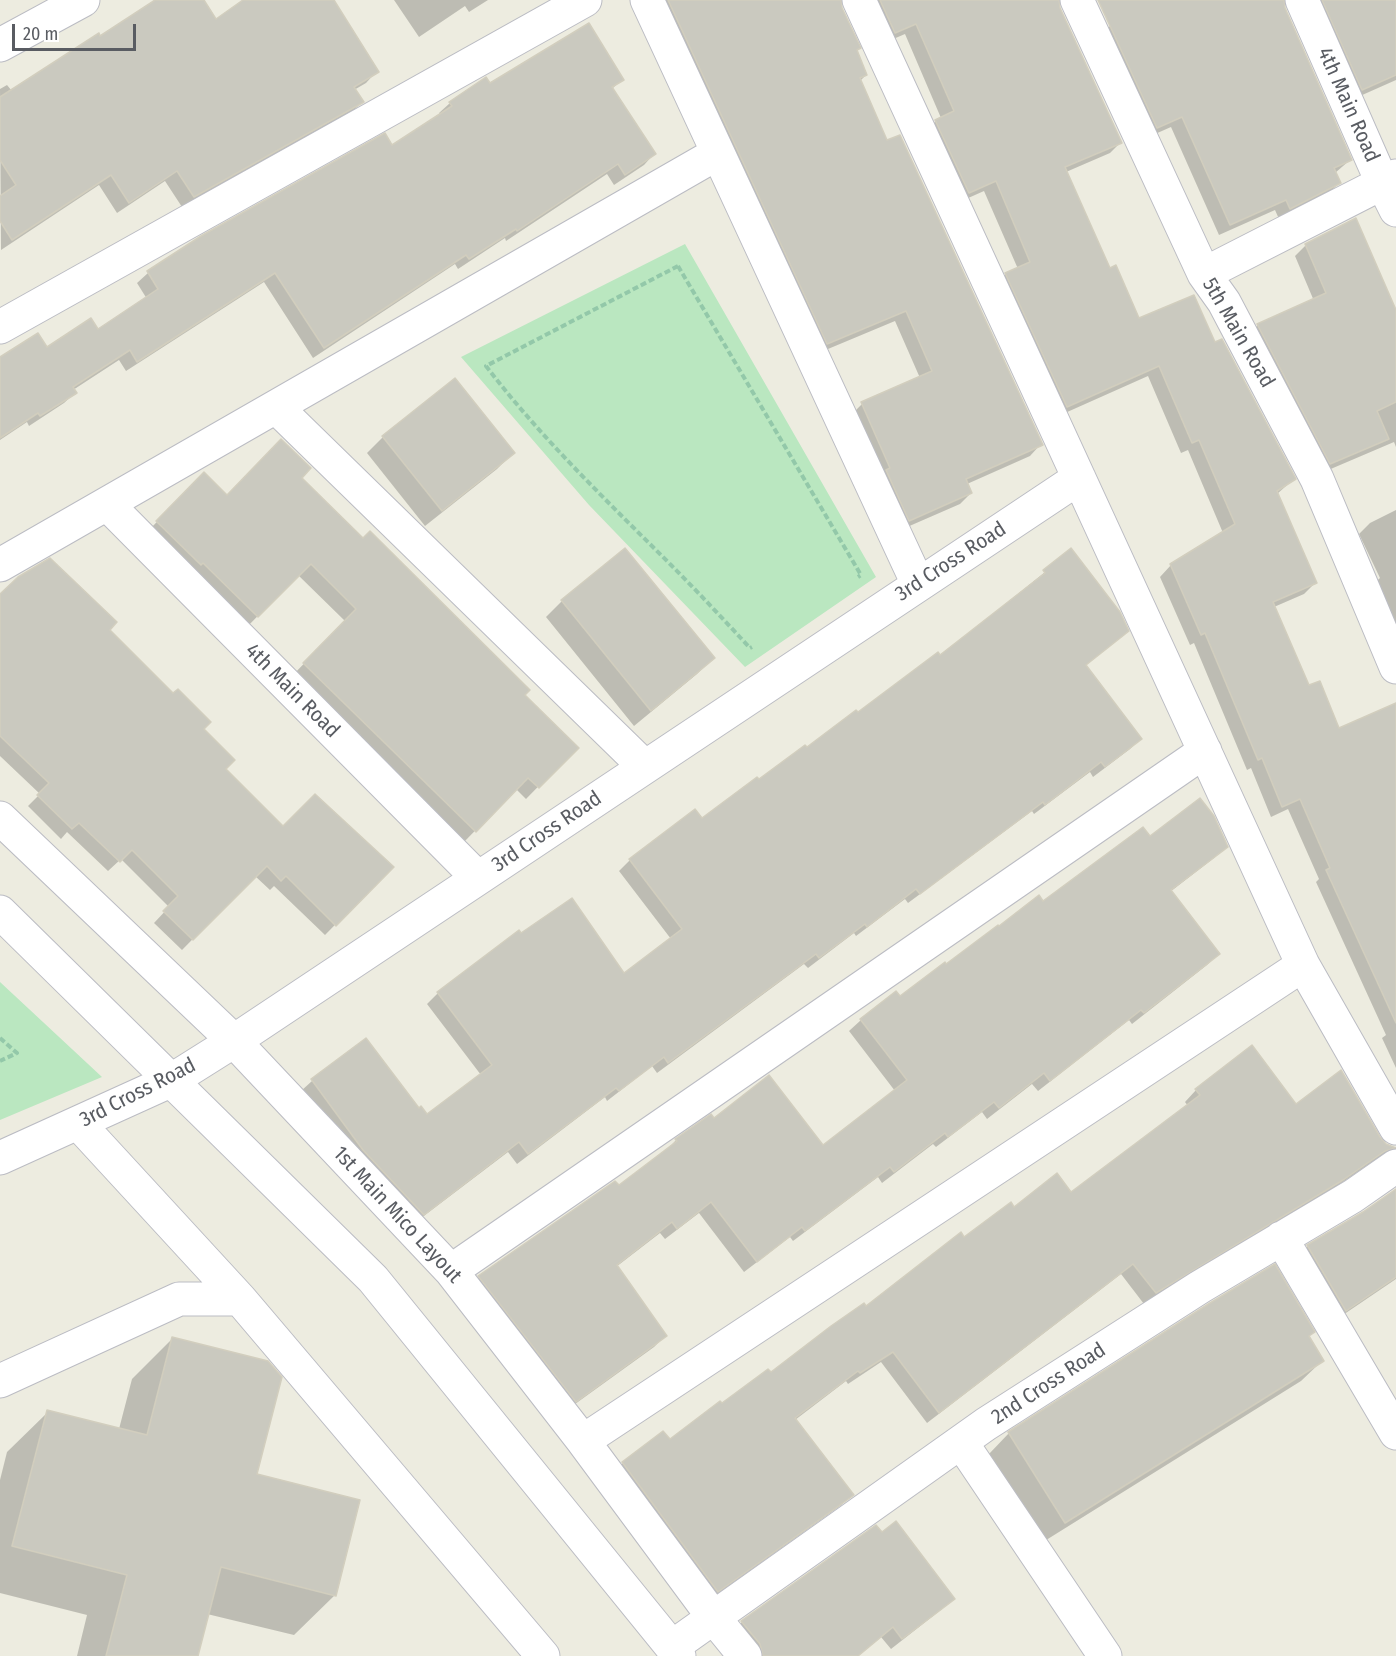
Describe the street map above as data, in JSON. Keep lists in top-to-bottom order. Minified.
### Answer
{"streets":{"street":["4th Main Road","5th Main Road","3rd Cross Road","1st Main Mico Layout","2nd Cross Road"]},"crossings":[["4th Main Road","3rd Cross Road"],["3rd Cross Road","1st Main Mico Layout"],["1st Main Mico Layout","2nd Cross Road"]],"scale_bar":"20 m"}
